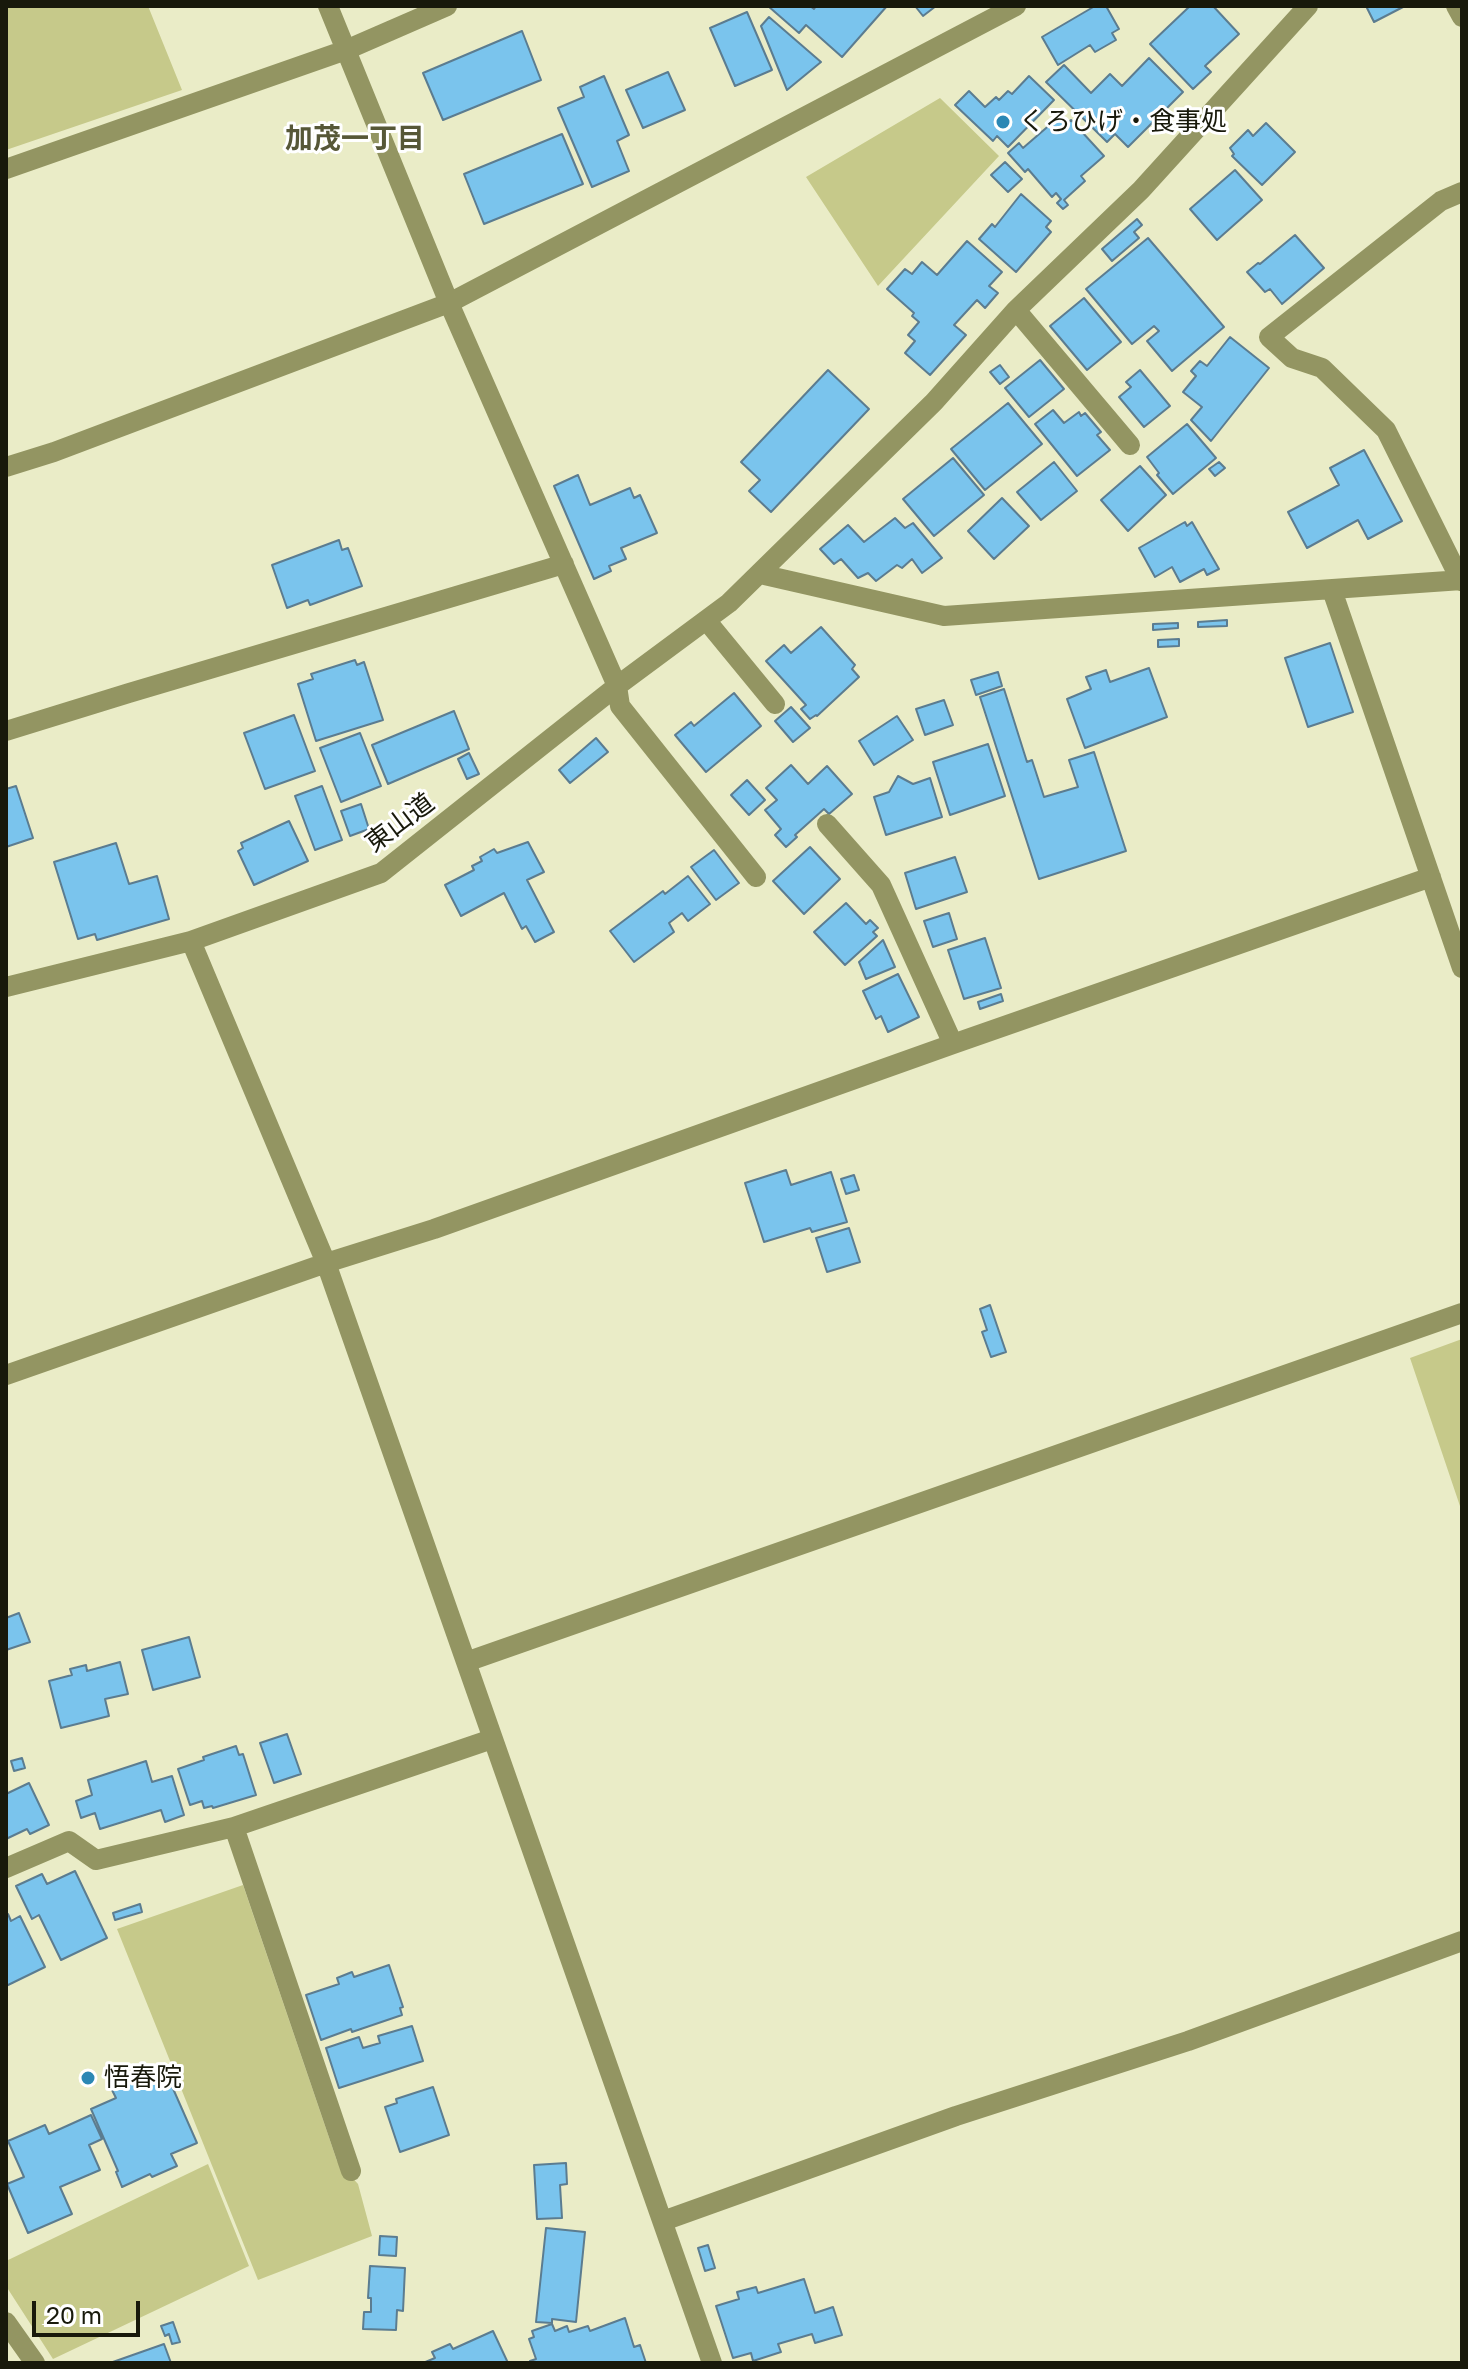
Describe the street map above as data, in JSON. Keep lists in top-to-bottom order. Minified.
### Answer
{"streets":{"street":["東山道"]},"districts":["加茂一丁目"],"places":["くろひげ・食事処","悟春院"],"scale_bar":"20 m"}
